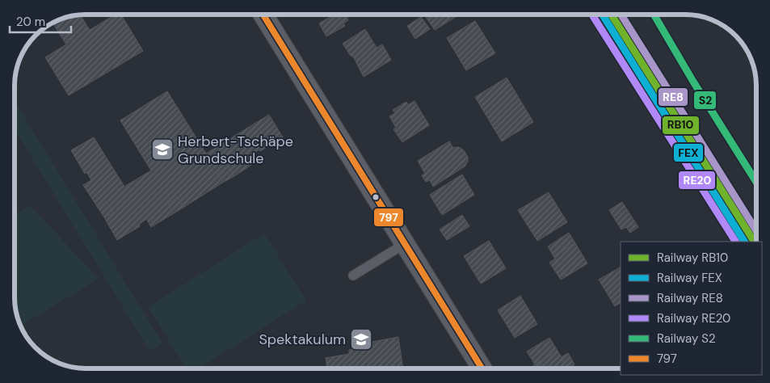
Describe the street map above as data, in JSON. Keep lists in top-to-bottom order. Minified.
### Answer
{"places":{"school or university":["Herbert-Tschäpe Grundschule","Spektakulum"]},"lines":["rail line RB10","rail line FEX","rail line RE8","rail line S2","transit line 797","rail line RE20"],"legend":["Railway RB10","Railway FEX","Railway RE8","Railway RE20","Railway S2","797"],"scale_bar":"20 m"}
